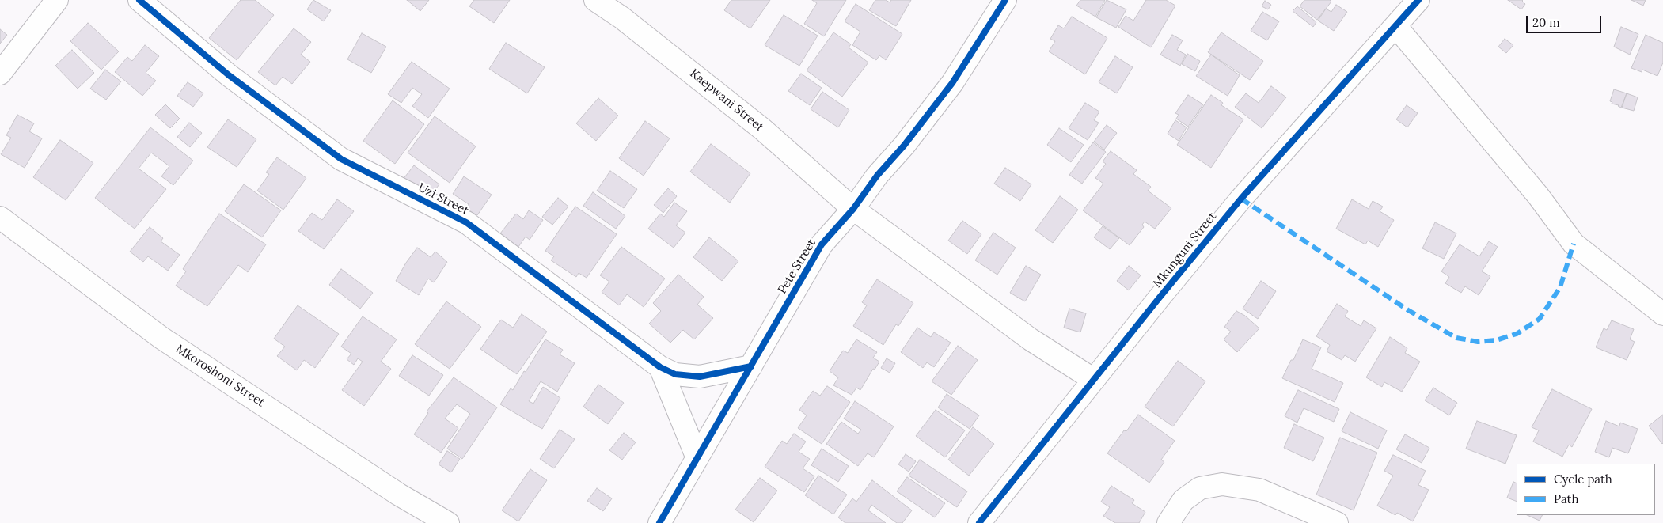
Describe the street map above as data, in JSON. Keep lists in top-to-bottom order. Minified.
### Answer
{"streets":{"street":["Kaepwani Street","Uzi Street","Mkunguni Street","Pete Street","Mkoroshoni Street"]},"crossings":[["Kaepwani Street","Mkunguni Street"],["Kaepwani Street","Pete Street"],["Uzi Street","Pete Street"]],"legend":["Cycle path","Path"],"scale_bar":"20 m"}
